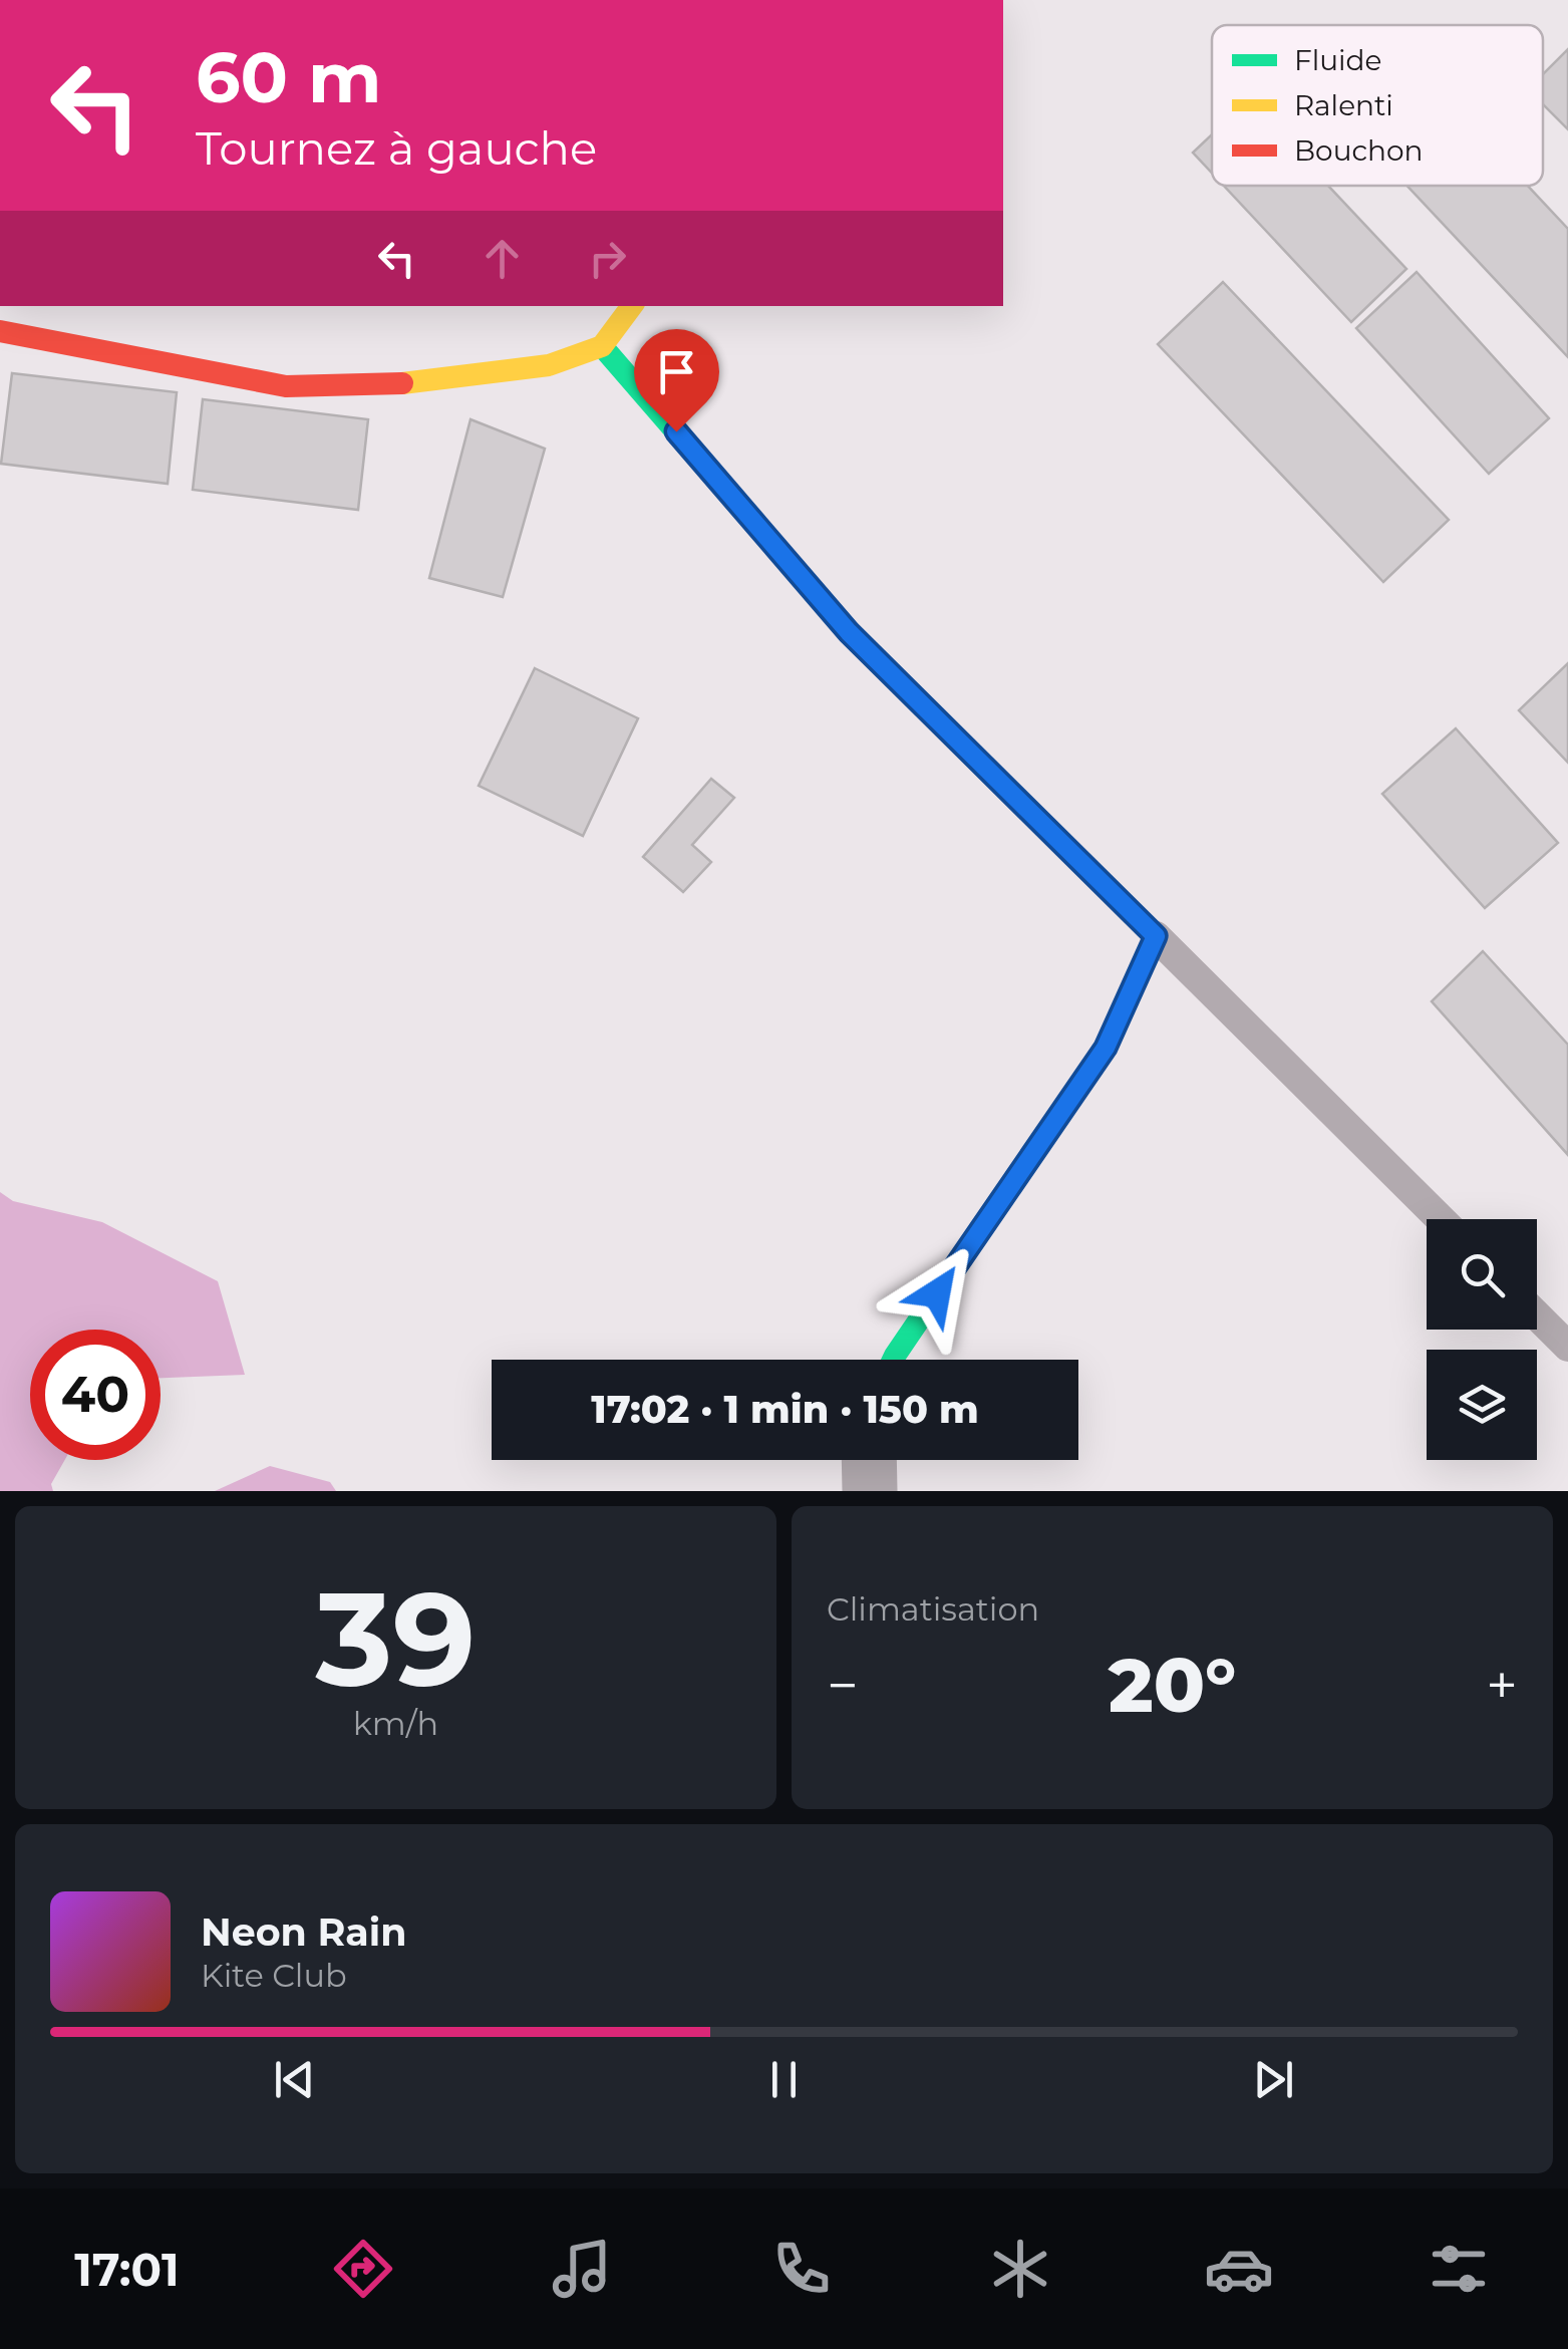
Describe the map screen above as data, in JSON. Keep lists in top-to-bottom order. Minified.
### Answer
{"legend":["Fluide","Ralenti","Bouchon"],"page":{"turn":["60 m","Tournez à gauche"],"limit":"40","trip":"17:02 · 1 min · 150 m","tile":[["39","km/h"],"Climatisation"],"heat":["−","20°","+"],"song":["Neon Rain","Kite Club"],"tabs":"17:01"}}
